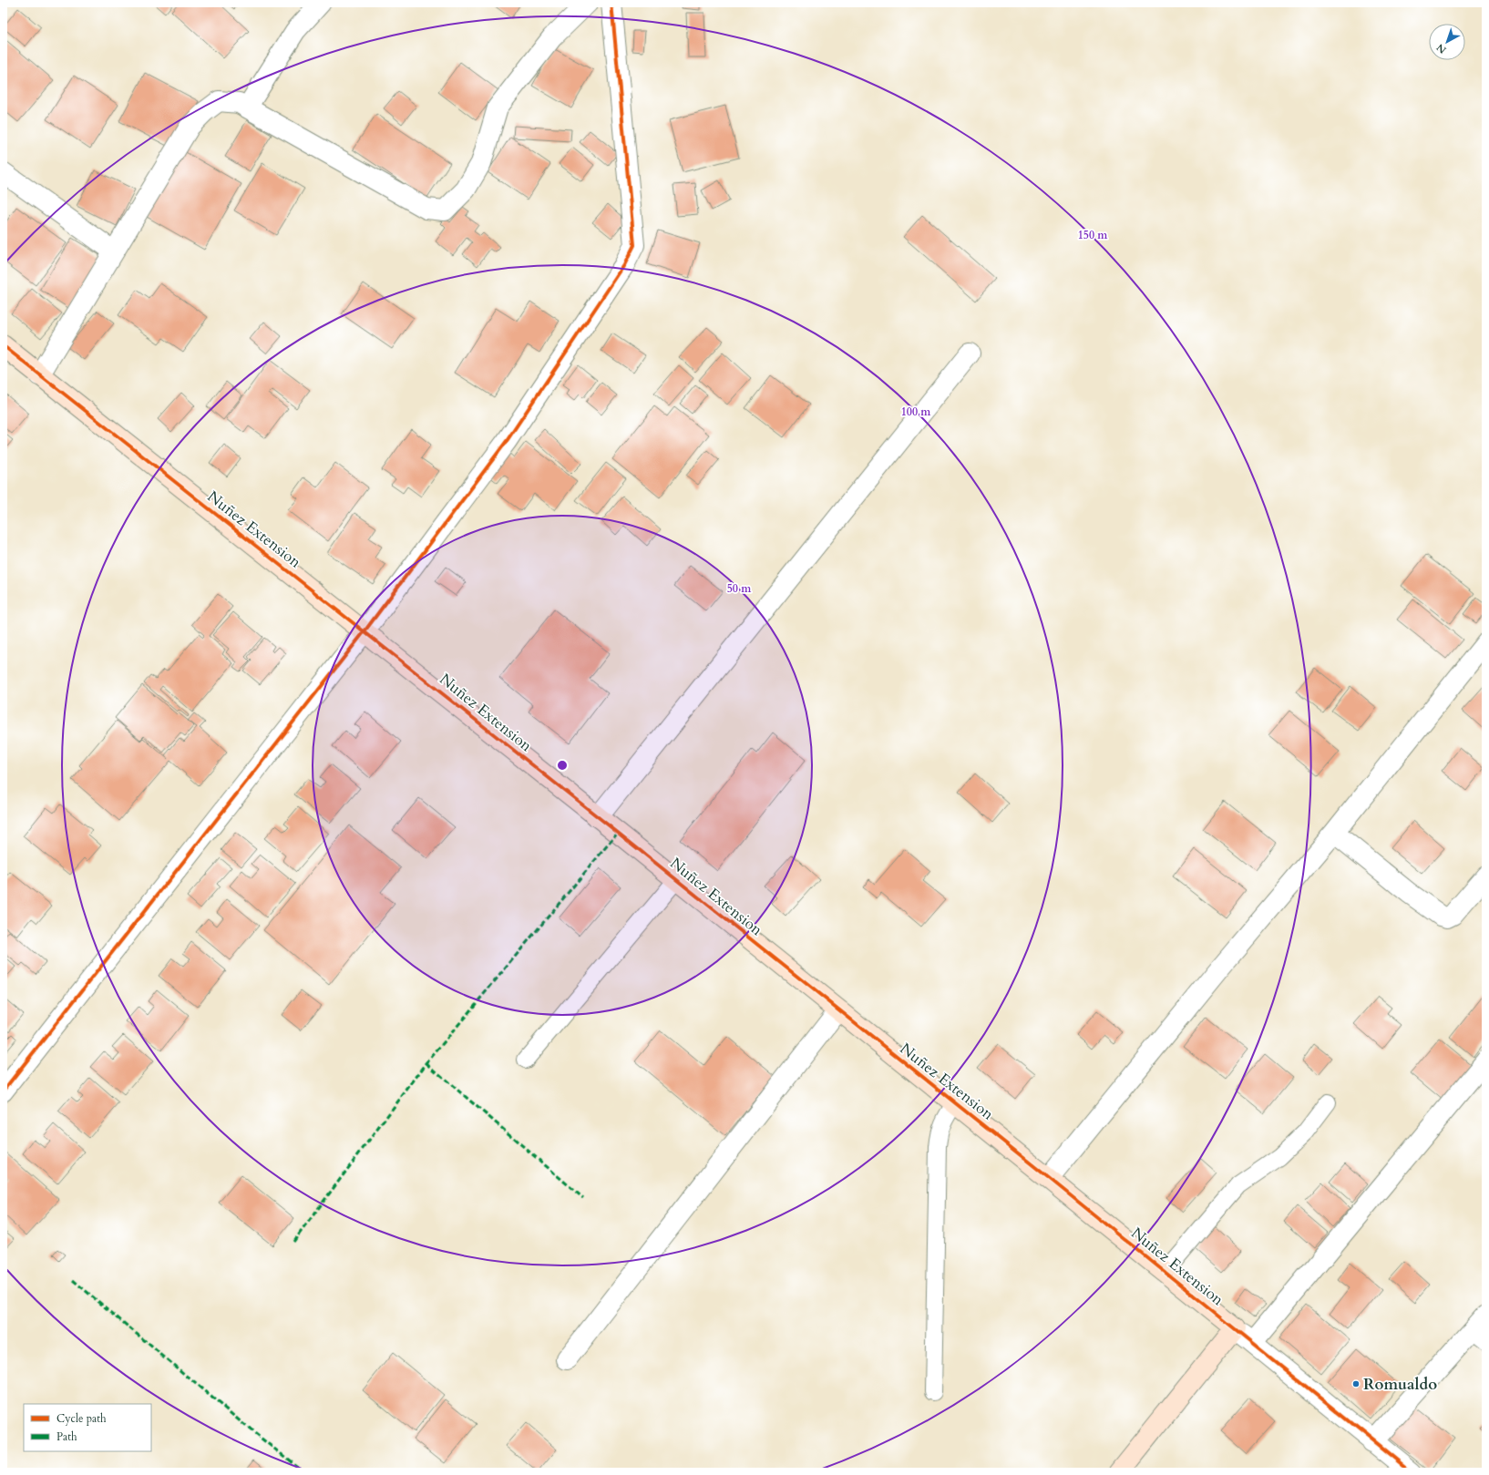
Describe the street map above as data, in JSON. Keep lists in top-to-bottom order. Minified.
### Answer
{"streets":{"street":["Nuñez Extension"]},"places":["Romualdo"],"legend":["Cycle path","Path"],"north":"bottom left","rings":["150 m","100 m","50 m"]}
